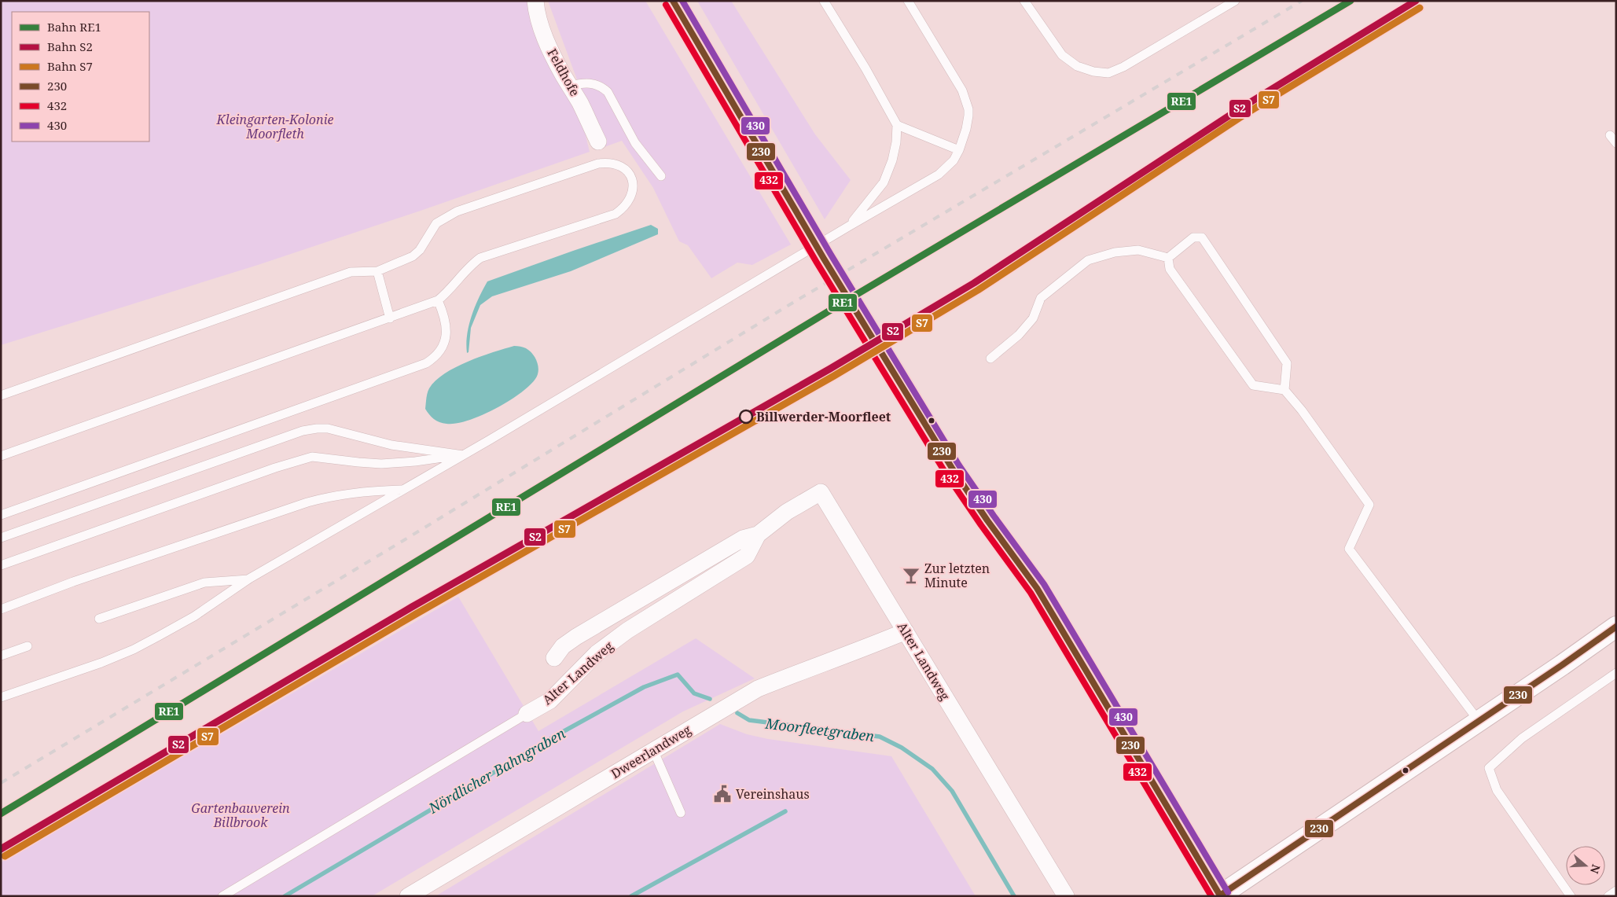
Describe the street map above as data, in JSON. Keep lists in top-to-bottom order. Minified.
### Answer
{"streets":{"street":["Feldhofe","Alter Landweg","Dweerlandweg"]},"crossings":[["Alter Landweg","Dweerlandweg"]],"water":["Moorfleetgraben","Nördlicher Bahngraben"],"parks":["Kleingarten-Kolonie Moorfleth","Gartenbauverein Billbrook"],"places":{"other":["Billwerder-Moorfleet"],"bar":["Zur letzten Minute"],"public building":["Vereinshaus"]},"lines":["rail line RE1","rail line S2","transit line 230","transit line 430","transit line 432","rail line S7"],"legend":["Bahn RE1","Bahn S2","Bahn S7","230","432","430"],"north":"right"}
